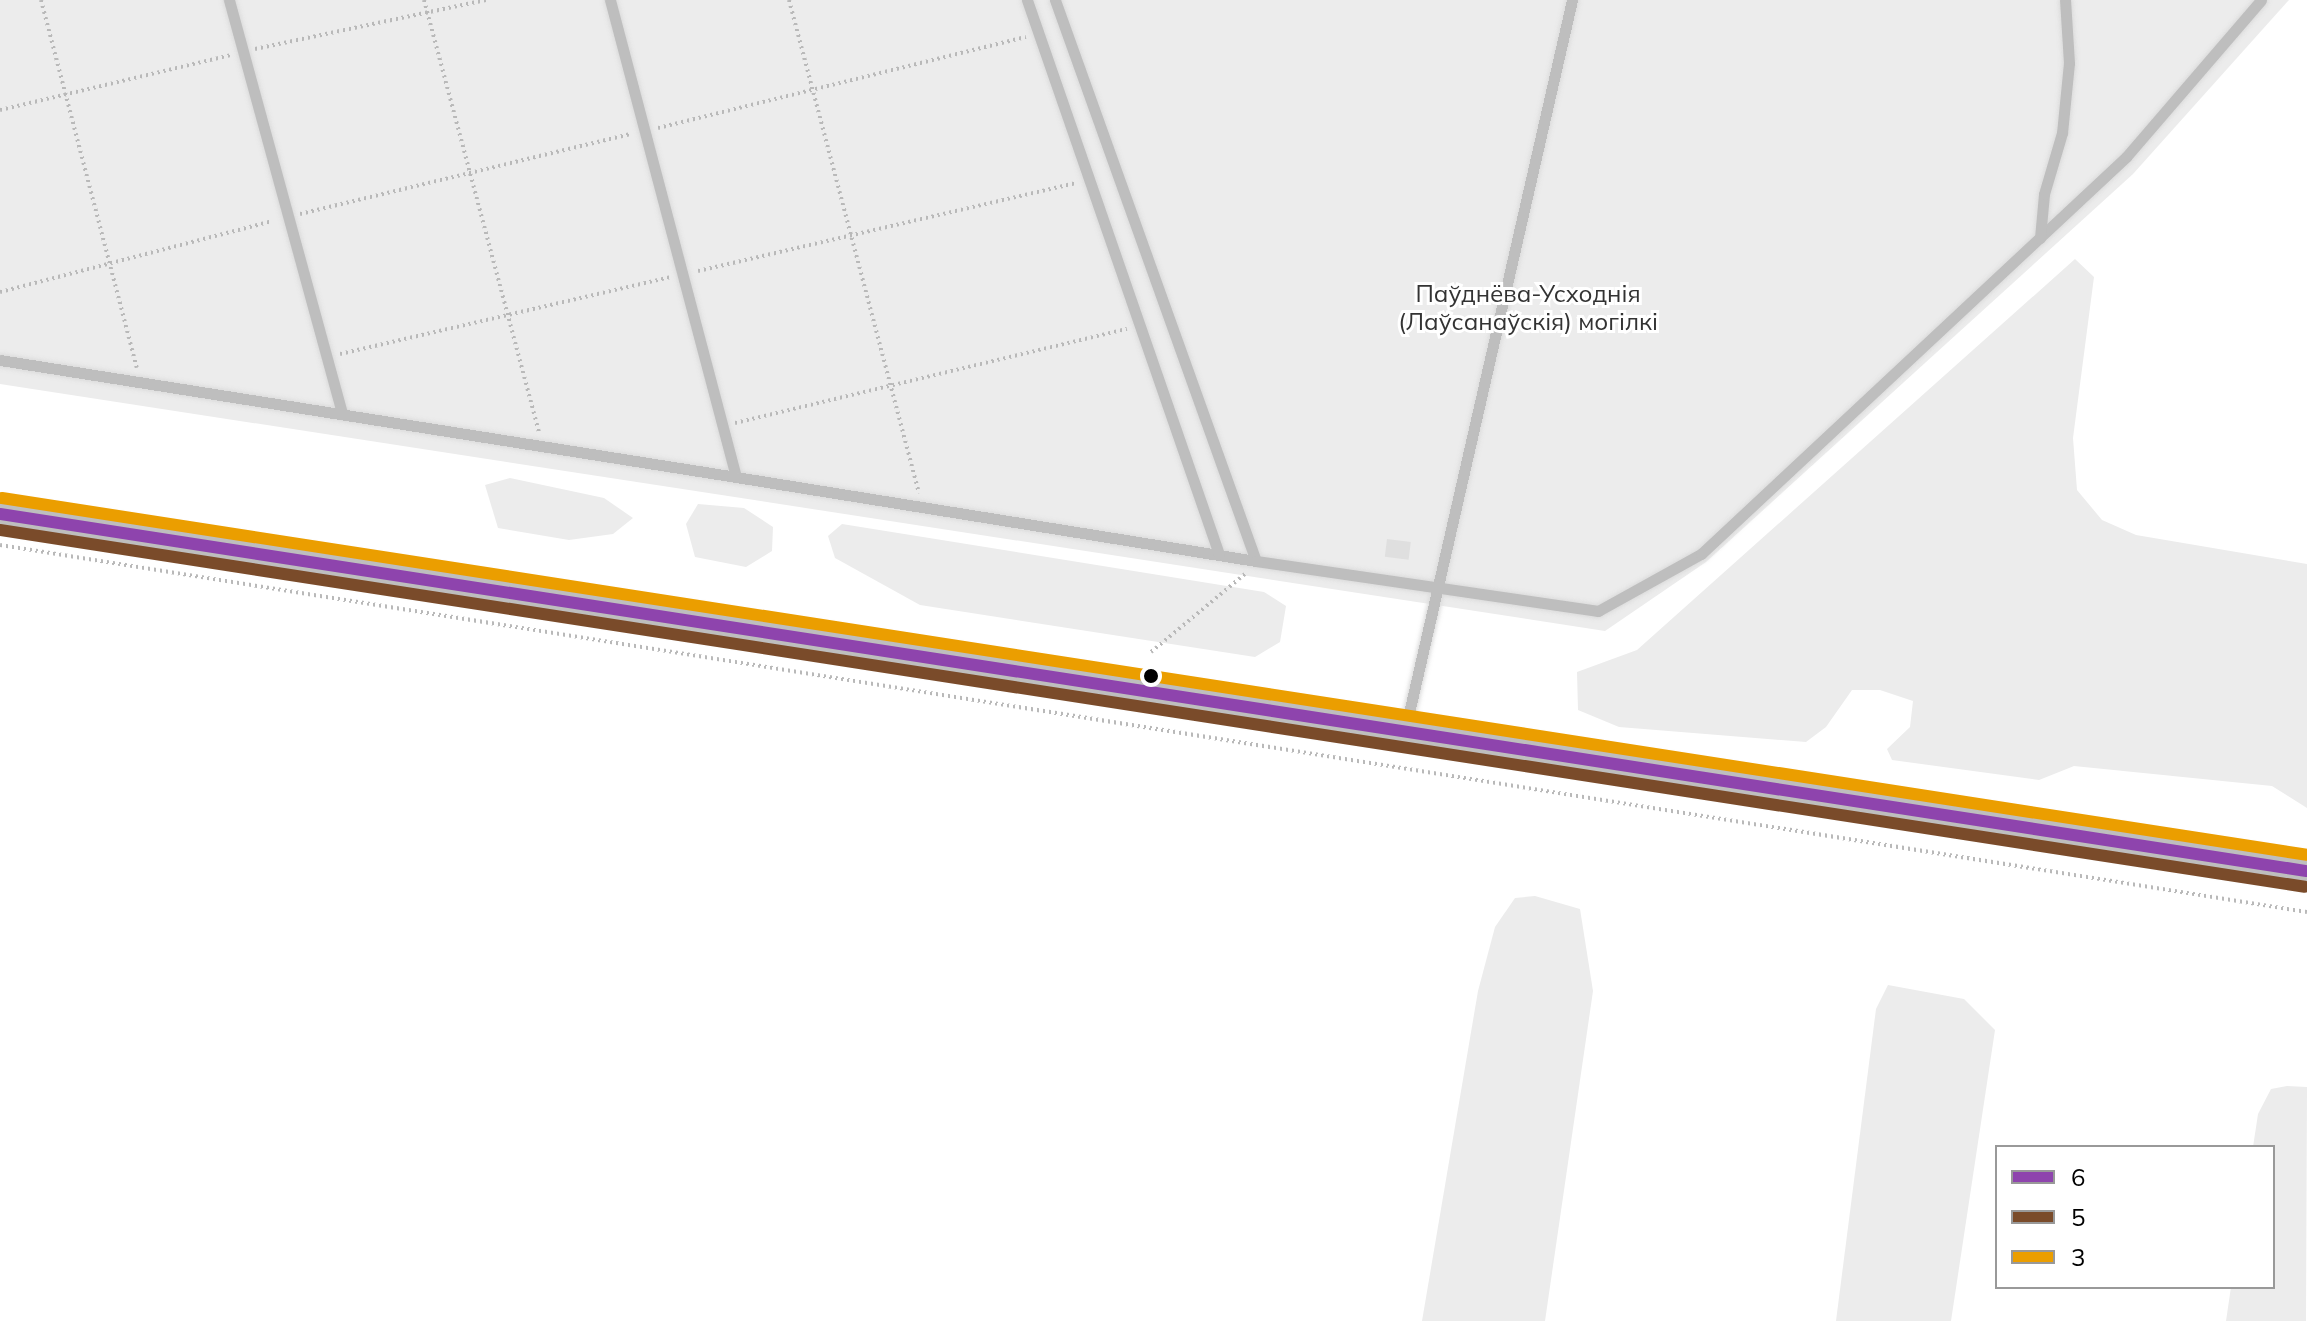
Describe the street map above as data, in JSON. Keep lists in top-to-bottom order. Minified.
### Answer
{"parks":["Паўднёва-Усходнія (Лаўсанаўскія) могілкі"],"lines":["transit line 3","transit line 6","transit line 5"],"legend":["6","5","3"]}
